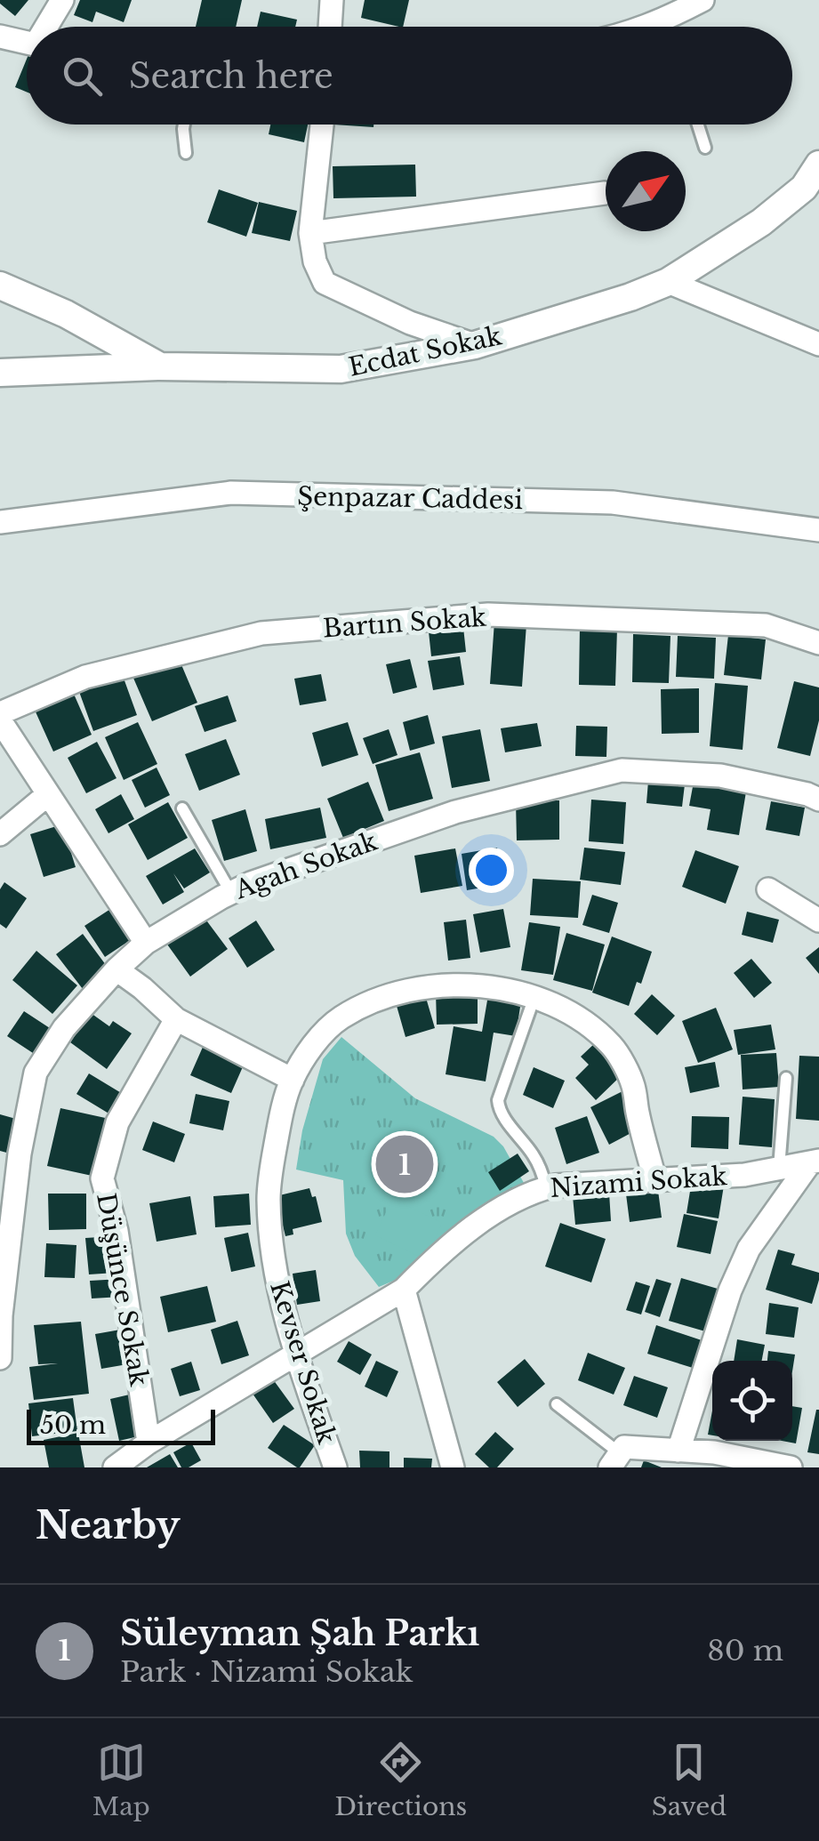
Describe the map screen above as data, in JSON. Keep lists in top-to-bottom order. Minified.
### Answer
{"streets":{"street":["Ecdat Sokak","Şenpazar Caddesi","Bartın Sokak","Agah Sokak","Nizami Sokak","Düşünce Sokak","Kevser Sokak"]},"crossings":[["Nizami Sokak","Düşünce Sokak"],["Nizami Sokak","Kevser Sokak"]],"scale_bar":"50 m","north":"top right","page":{"search":"Search here","pins":"1","scale":"50 m","heading":"Nearby","list":[{"mark":"1","name":"Süleyman Şah Parkı","note":"Park · Nizami Sokak","value":"80 m"}],"nav":["Map","Directions","Saved"]}}
